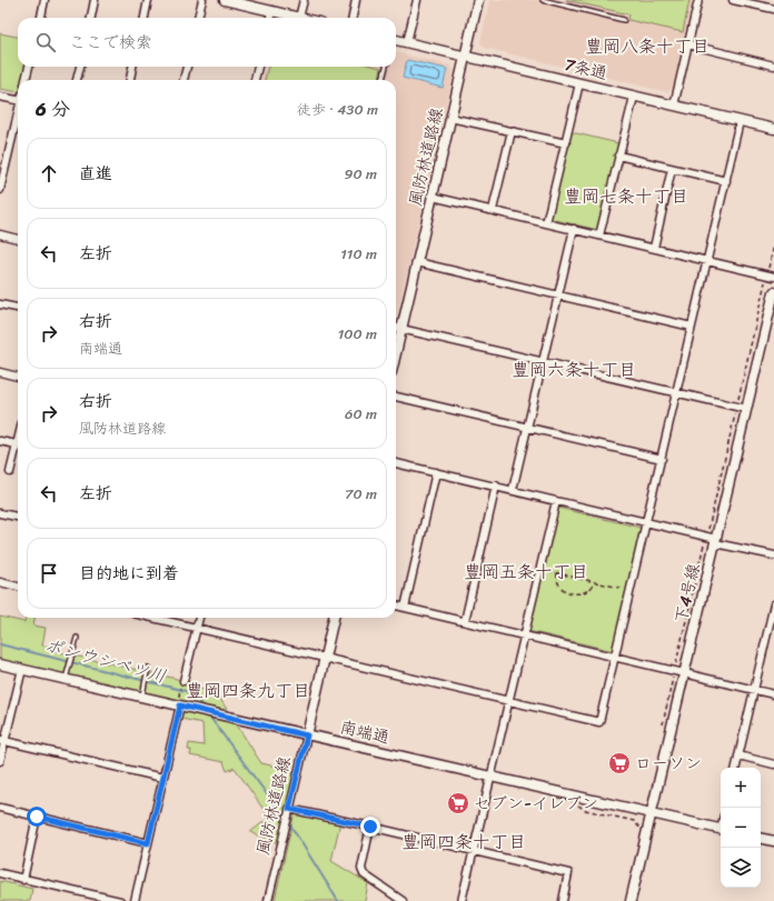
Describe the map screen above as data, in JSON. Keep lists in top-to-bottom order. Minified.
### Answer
{"streets":{"street":["7条通","風防林道路線","下4号線","南端通"]},"crossings":[["7条通","風防林道路線"],["風防林道路線","南端通"],["下4号線","南端通"]],"districts":["豊岡八条十丁目","豊岡七条十丁目","豊岡六条十丁目","豊岡五条十丁目","豊岡四条九丁目","豊岡四条十丁目"],"water":["ポンウシベツ川"],"places":{"supermarket":["ローソン","セブン-イレブン"]},"page":{"search":"ここで検索","heading":["6 分","徒歩 · 430 m"],"list":[["直進","90 m"],["左折","110 m"],["右折","南端通","100 m"],["右折","風防林道路線","60 m"],["左折","70 m"],"目的地に到着"],"map_buttons":["+","−"]}}
